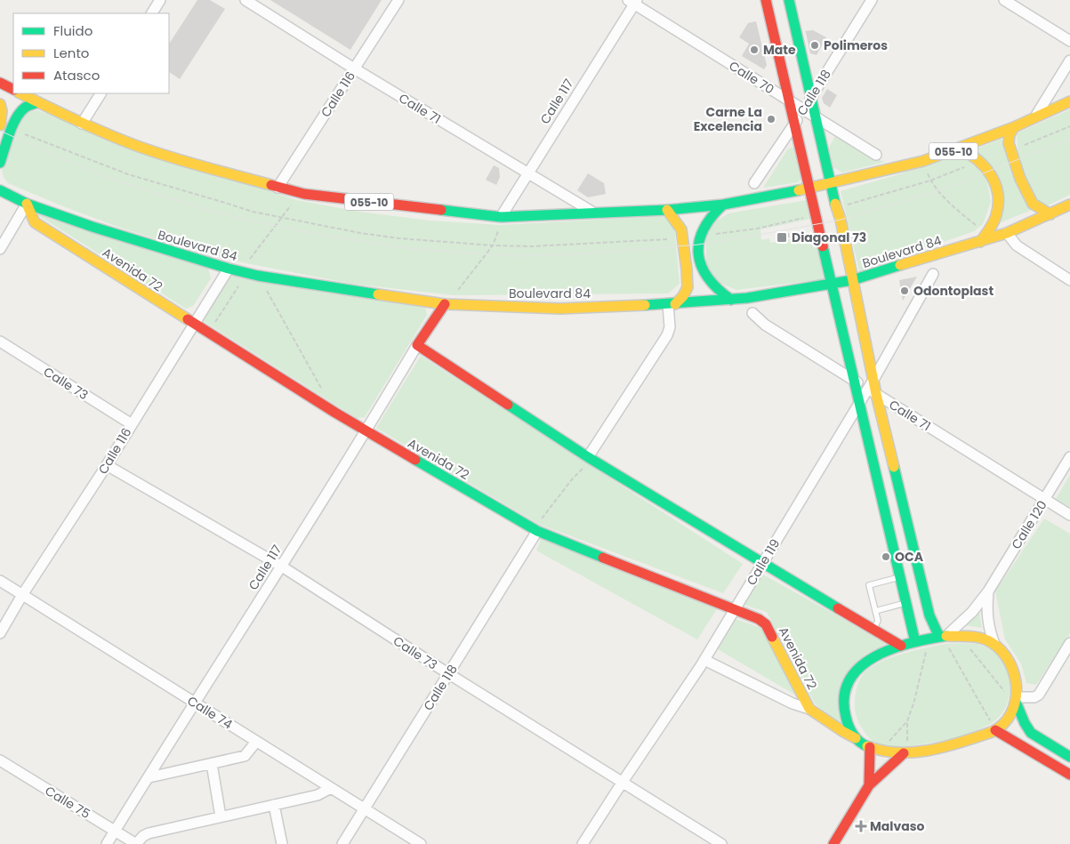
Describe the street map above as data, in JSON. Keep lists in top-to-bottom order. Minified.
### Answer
{"streets":{"main road":["Calle 117","055-10","Boulevard 84","Avenida 72"],"street":["Calle 70","Calle 118","Calle 116","Calle 71","Calle 73","Calle 120","Calle 119","Calle 74","Calle 75"]},"crossings":[["Calle 70","Calle 118"],["Calle 70","Calle 117"],["Calle 118","Avenida 72"],["Calle 118","Calle 73"],["Calle 118","Calle 74"],["Calle 116","Calle 71"],["Calle 116","055-10"],["Calle 116","Boulevard 84"],["Calle 116","Avenida 72"],["Calle 116","Calle 73"],["Calle 116","Calle 74"],["Calle 117","Calle 71"],["Calle 117","055-10"],["Calle 117","Boulevard 84"],["Calle 117","Avenida 72"],["Calle 117","Calle 73"],["Calle 117","Calle 74"],["Calle 117","Calle 75"],["Calle 71","055-10"],["Calle 71","Calle 120"],["Calle 71","Calle 119"],["Boulevard 84","Avenida 72"],["Avenida 72","Calle 119"],["Calle 73","Calle 119"]],"places":{"other":["Polimeros","Mate","Carne La Excelencia","Odontoplast","OCA"],"transit":["Diagonal 73"],"health":["Malvaso"]},"legend":["Fluido","Lento","Atasco"]}
